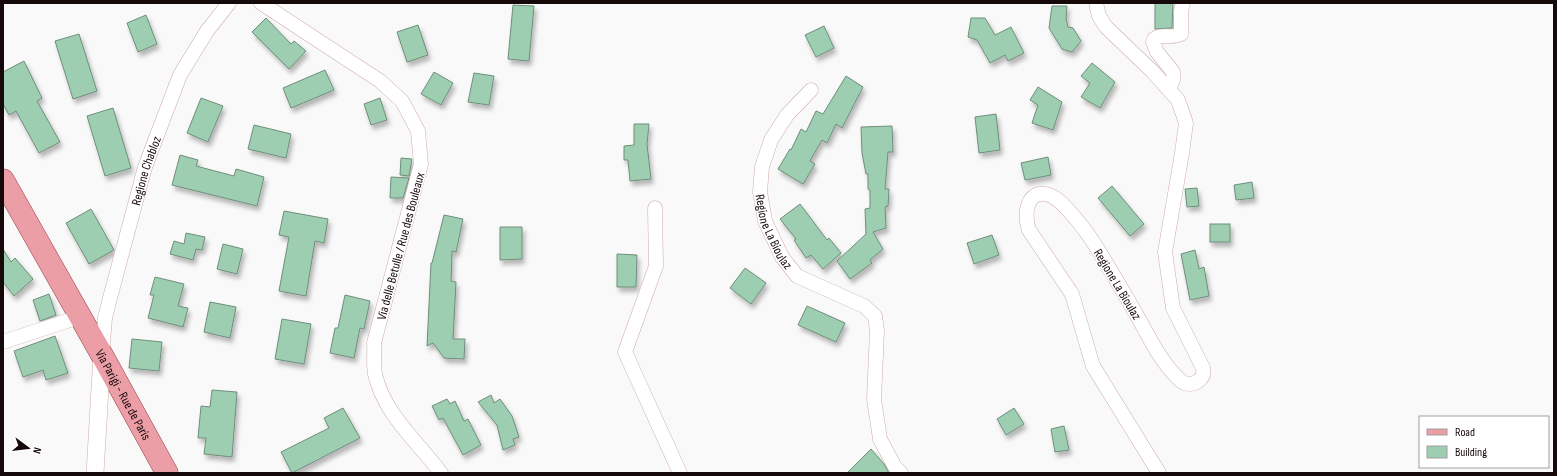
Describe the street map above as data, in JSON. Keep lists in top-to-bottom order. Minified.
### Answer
{"streets":{"main road":["Via Parigi - Rue de Paris"],"street":["Regione Chabloz","Regione La Bioulaz","Via delle Betulle / Rue des Bouleaux"]},"crossings":[["Regione Chabloz","Via Parigi - Rue de Paris"]],"legend":["Road","Building"],"north":"right"}
